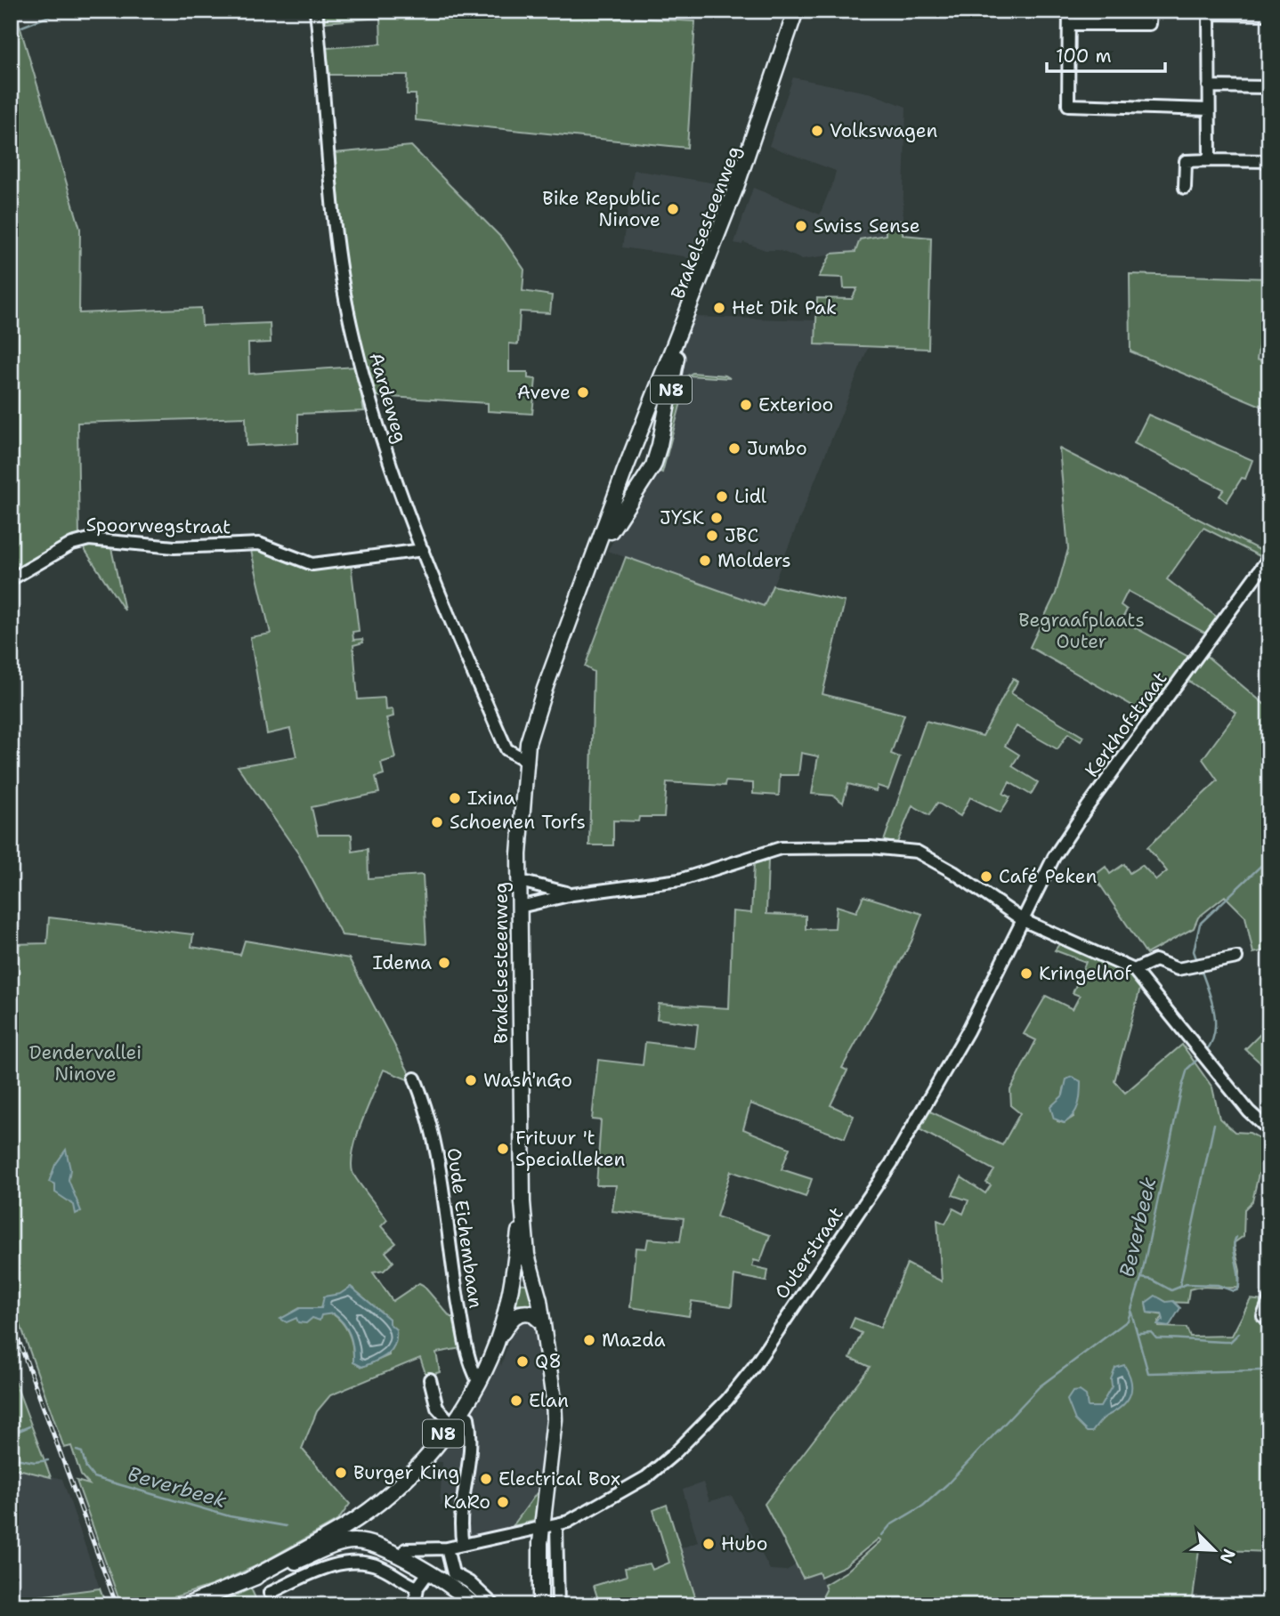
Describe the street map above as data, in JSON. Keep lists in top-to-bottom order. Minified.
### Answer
{"streets":{"main road":["Brakelsesteenweg","N8"],"street":["Aardeweg","Spoorwegstraat","Kerkhofstraat","Oude Eichembaan","Outerstraat"]},"crossings":[["Brakelsesteenweg","N8"],["Brakelsesteenweg","Aardeweg"],["Brakelsesteenweg","Outerstraat"],["N8","Oude Eichembaan"],["N8","Outerstraat"],["Aardeweg","Spoorwegstraat"],["Kerkhofstraat","Outerstraat"]],"water":["Beverbeek"],"parks":["Begraafplaats Outer","Dendervallei Ninove"],"places":["Volkswagen","Bike Republic Ninove","Swiss Sense","Het Dik Pak","Aveve","Exterioo","Jumbo","Lidl","JYSK","JBC","Molders","Ixina","Schoenen Torfs","Café Peken","Idema","Kringelhof","Wash'nGo","Frituur 't Specialleken","Mazda","Q8","Elan","Burger King","Electrical Box","KaRo","Hubo"],"scale_bar":"100 m","north":"bottom right"}
